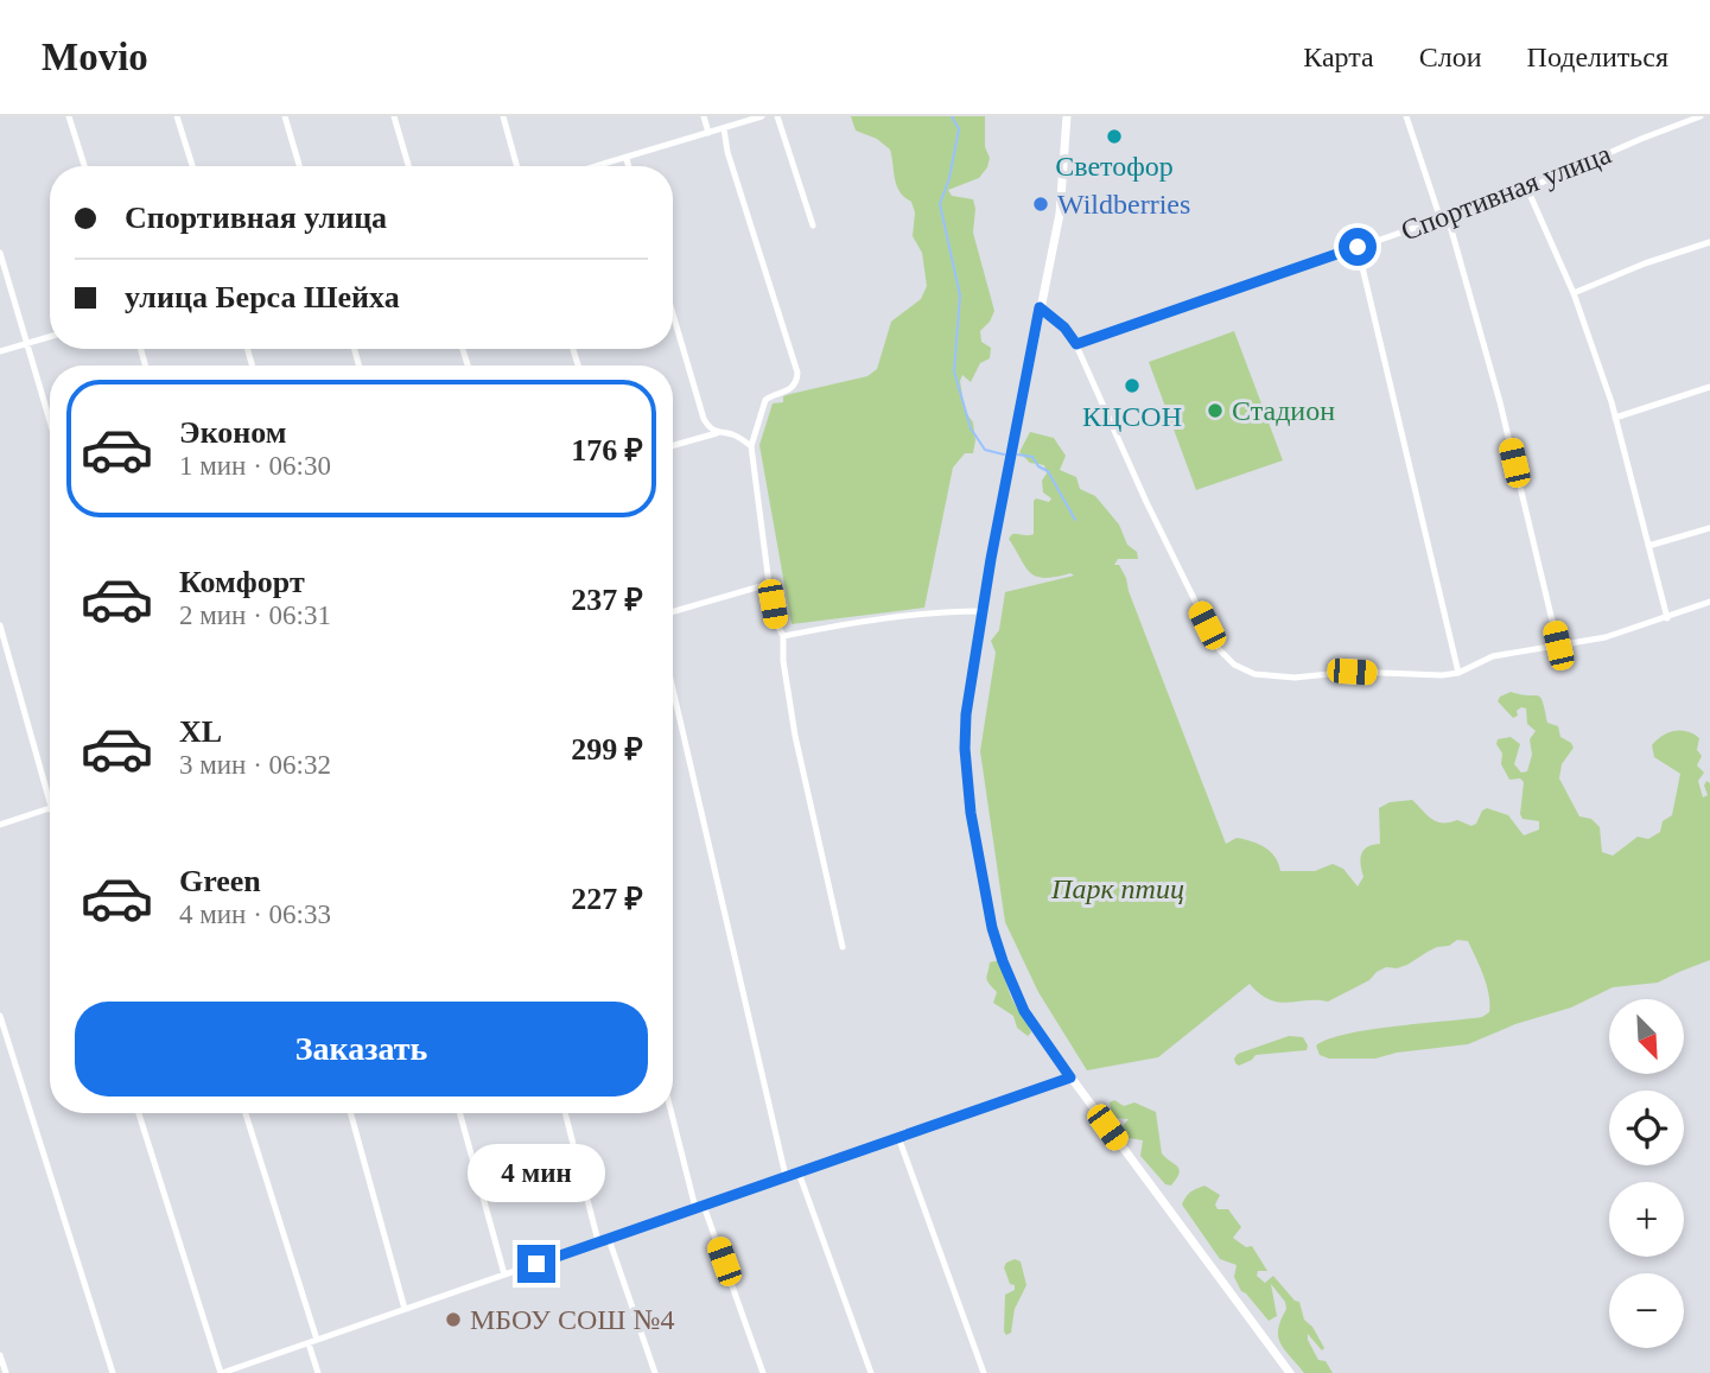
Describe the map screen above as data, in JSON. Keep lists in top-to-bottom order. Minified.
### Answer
{"streets":{"street":["Спортивная улица"]},"parks":["Парк птиц"],"places":["Светофор","Wildberries","КЦСОН","Стадион","МБОУ СОШ №4"],"north":"bottom right","page":{"header":"Movio","nav":["Карта","Слои","Поделиться"],"banner":["Спортивная улица","улица Берса Шейха"],"list":[{"name":"Эконом","note":"1 мин · 06:30","value":"176 ₽"},{"name":"Комфорт","note":"2 мин · 06:31","value":"237 ₽"},{"name":"XL","note":"3 мин · 06:32","value":"299 ₽"},{"name":"Green","note":"4 мин · 06:33","value":"227 ₽"}],"buttons":"Заказать","map_buttons":["+","−"],"bubble":"4 мин"}}
